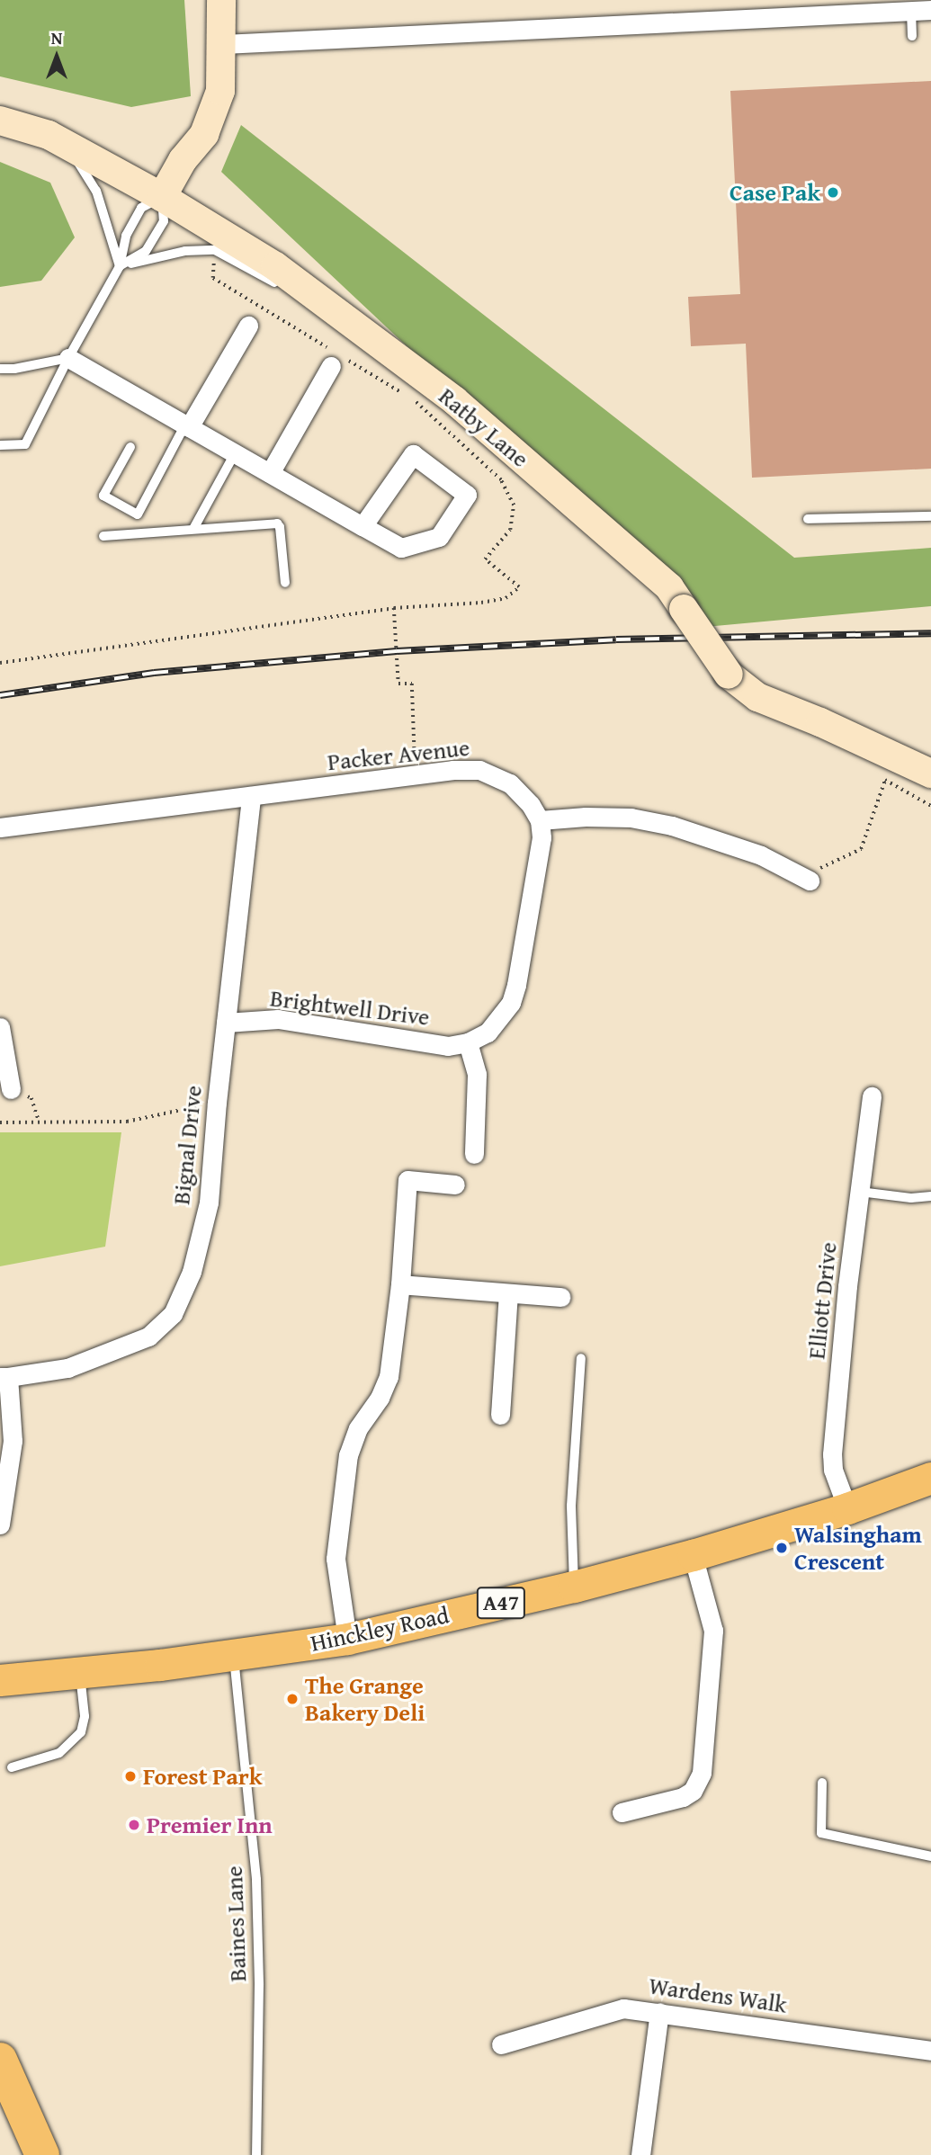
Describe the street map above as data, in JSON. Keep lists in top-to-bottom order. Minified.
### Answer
{"streets":{"main road":["Ratby Lane","A47","Hinckley Road"],"street":["Packer Avenue","Brightwell Drive","Bignal Drive","Elliott Drive","Wardens Walk"],"lane":["Baines Lane"]},"crossings":[["Packer Avenue","Bignal Drive"],["Brightwell Drive","Bignal Drive"],["Elliott Drive","Hinckley Road"],["Hinckley Road","Baines Lane"]],"places":["Case Pak","Walsingham Crescent","The Grange Bakery Deli","Forest Park","Premier Inn"],"north":"top"}
